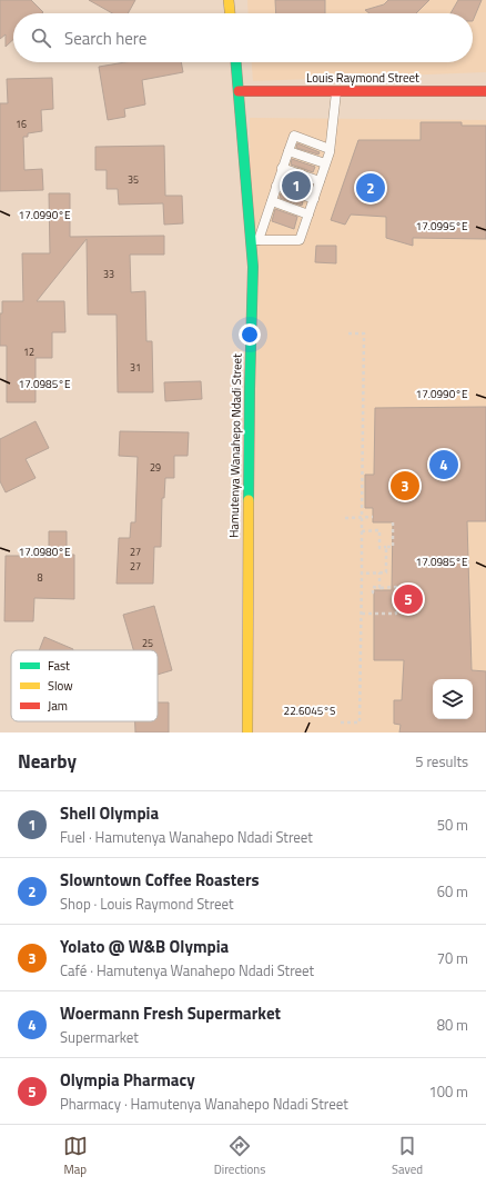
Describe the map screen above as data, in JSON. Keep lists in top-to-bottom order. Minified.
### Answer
{"streets":{"street":["Louis Raymond Street","Hamutenya Wanahepo Ndadi Street"]},"crossings":[["Louis Raymond Street","Hamutenya Wanahepo Ndadi Street"]],"house_numbers":["16","35","33","12","31","29","27","27","8","25"],"legend":["Fast","Slow","Jam"],"page":{"search":"Search here","pins":["1","2","4","3","5"],"heading":["Nearby","5 results"],"list":[{"mark":"1","name":"Shell Olympia","note":"Fuel · Hamutenya Wanahepo Ndadi Street","value":"50 m"},{"mark":"2","name":"Slowntown Coffee Roasters","note":"Shop · Louis Raymond Street","value":"60 m"},{"mark":"3","name":"Yolato @ W&B Olympia","note":"Café · Hamutenya Wanahepo Ndadi Street","value":"70 m"},{"mark":"4","name":"Woermann Fresh Supermarket","note":"Supermarket","value":"80 m"},{"mark":"5","name":"Olympia Pharmacy","note":"Pharmacy · Hamutenya Wanahepo Ndadi Street","value":"100 m"}],"nav":["Map","Directions","Saved"]},"coordinates":["17.0990°E","17.0995°E","17.0985°E","17.0980°E","22.6045°S"]}
